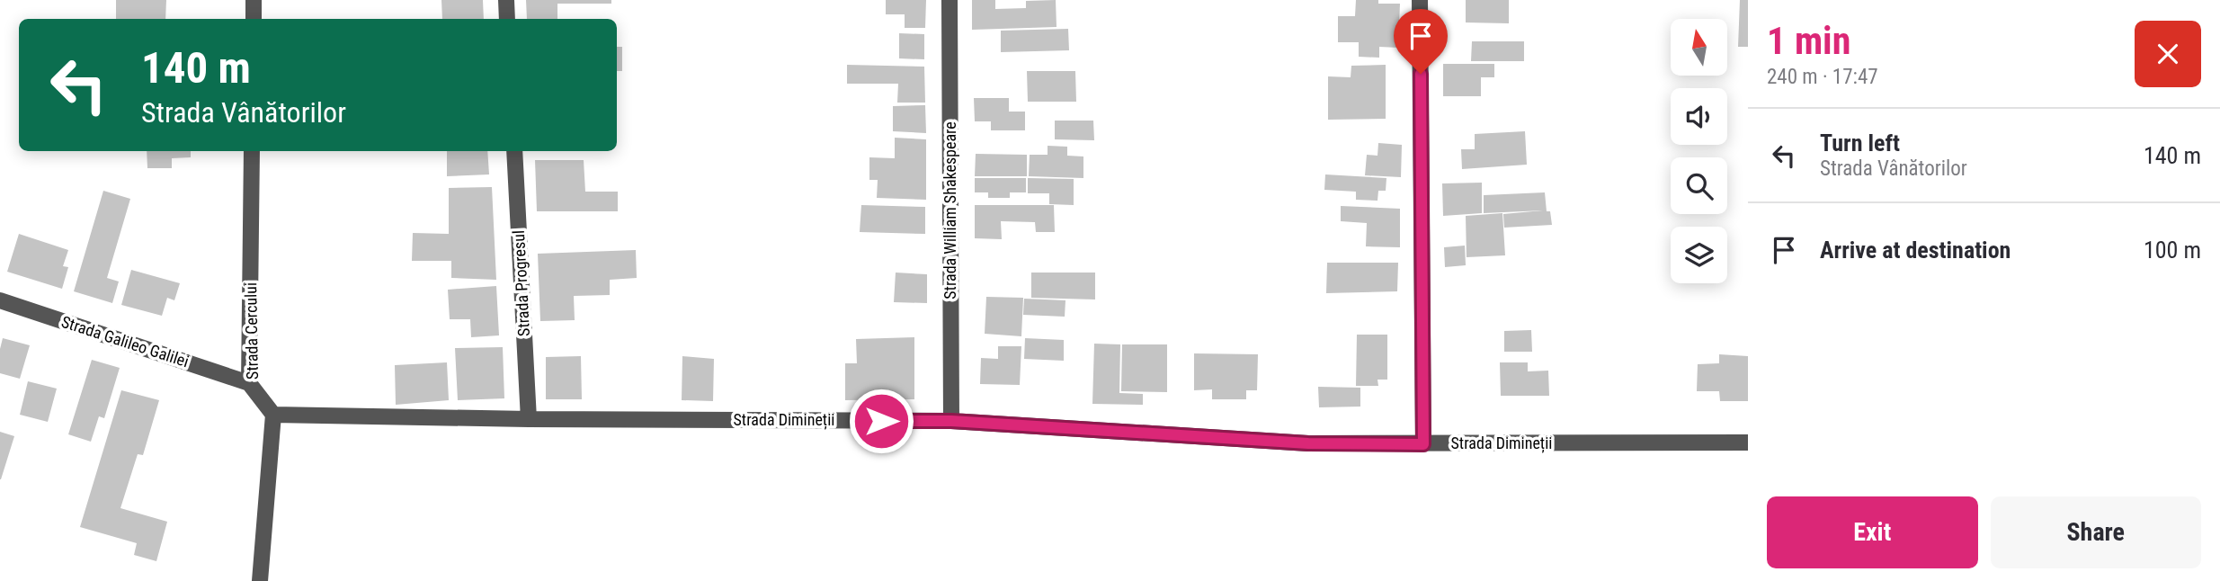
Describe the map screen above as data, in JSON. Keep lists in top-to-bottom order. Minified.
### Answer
{"streets":{"street":["Strada William Shakespeare","Strada Progresul","Strada Cercului","Strada Galileo Galilei","Strada Dimineții"]},"crossings":[["Strada William Shakespeare","Strada Dimineții"],["Strada Progresul","Strada Dimineții"],["Strada Cercului","Strada Galileo Galilei"],["Strada Cercului","Strada Dimineții"]],"north":"top","page":{"heading":["1 min","240 m · 17:47"],"turn":["140 m","Strada Vânătorilor"],"list":[{"name":"Turn left","note":"Strada Vânătorilor","value":"140 m"},{"name":"Arrive at destination","value":"100 m"}],"buttons":["Exit","Share"]}}
